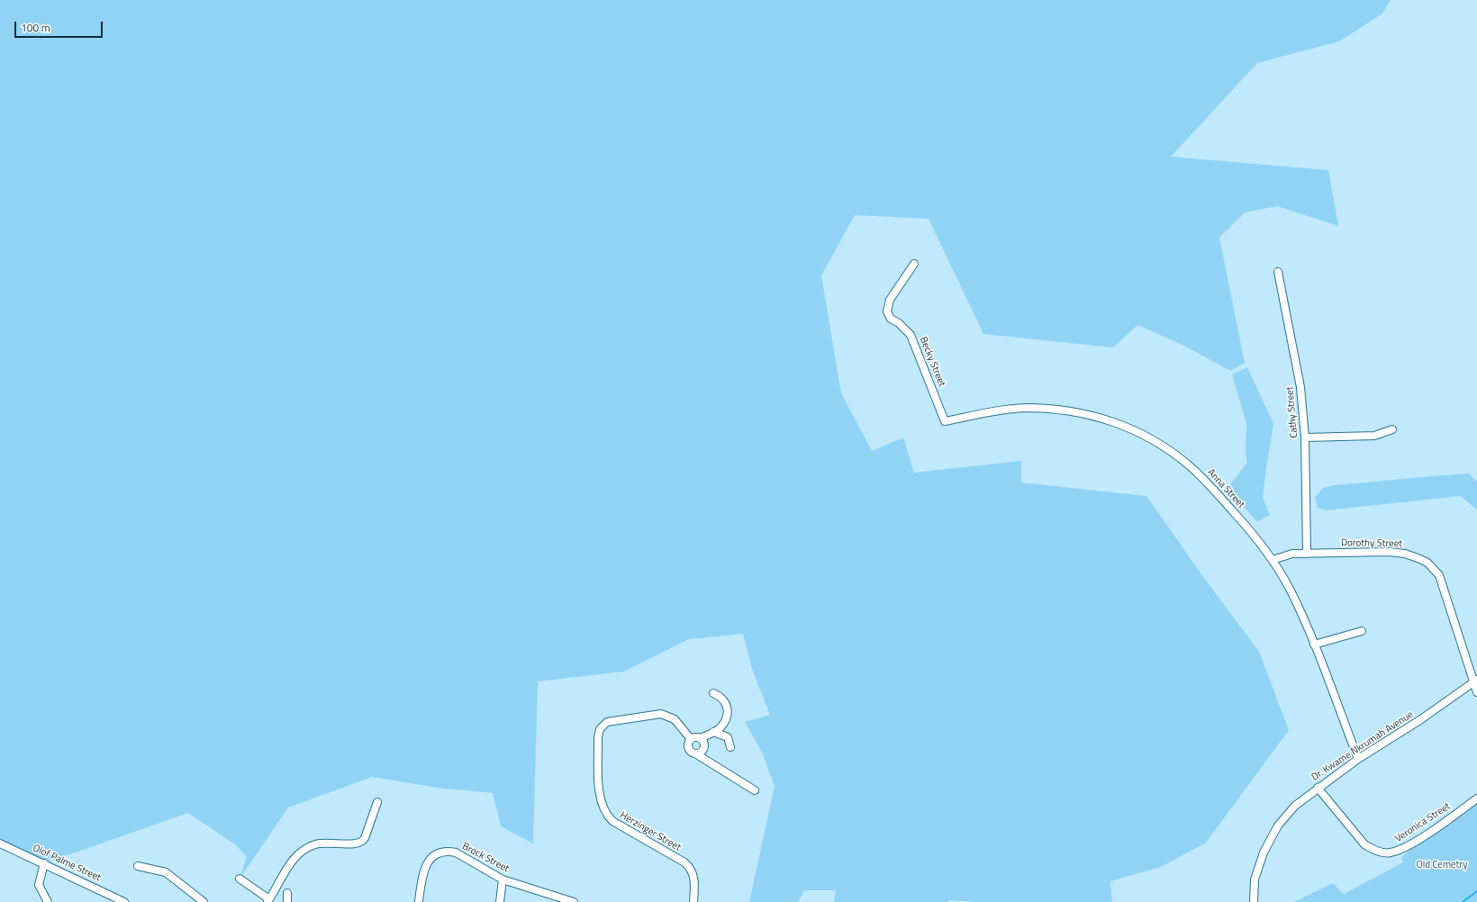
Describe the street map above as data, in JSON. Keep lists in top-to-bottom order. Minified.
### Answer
{"streets":{"street":["Becky Street","Cathy Street","Anna Street","Dorothy Street","Dr. Kwame Nkrumah Avenue","Veronica Street","Herzinger Street","Brock Street","Olof Palme Street"]},"crossings":[["Becky Street","Anna Street"],["Cathy Street","Dorothy Street"],["Anna Street","Dorothy Street"],["Anna Street","Dr. Kwame Nkrumah Avenue"],["Dorothy Street","Dr. Kwame Nkrumah Avenue"],["Dr. Kwame Nkrumah Avenue","Veronica Street"]],"parks":["Old Cemetry"],"scale_bar":"100 m"}
